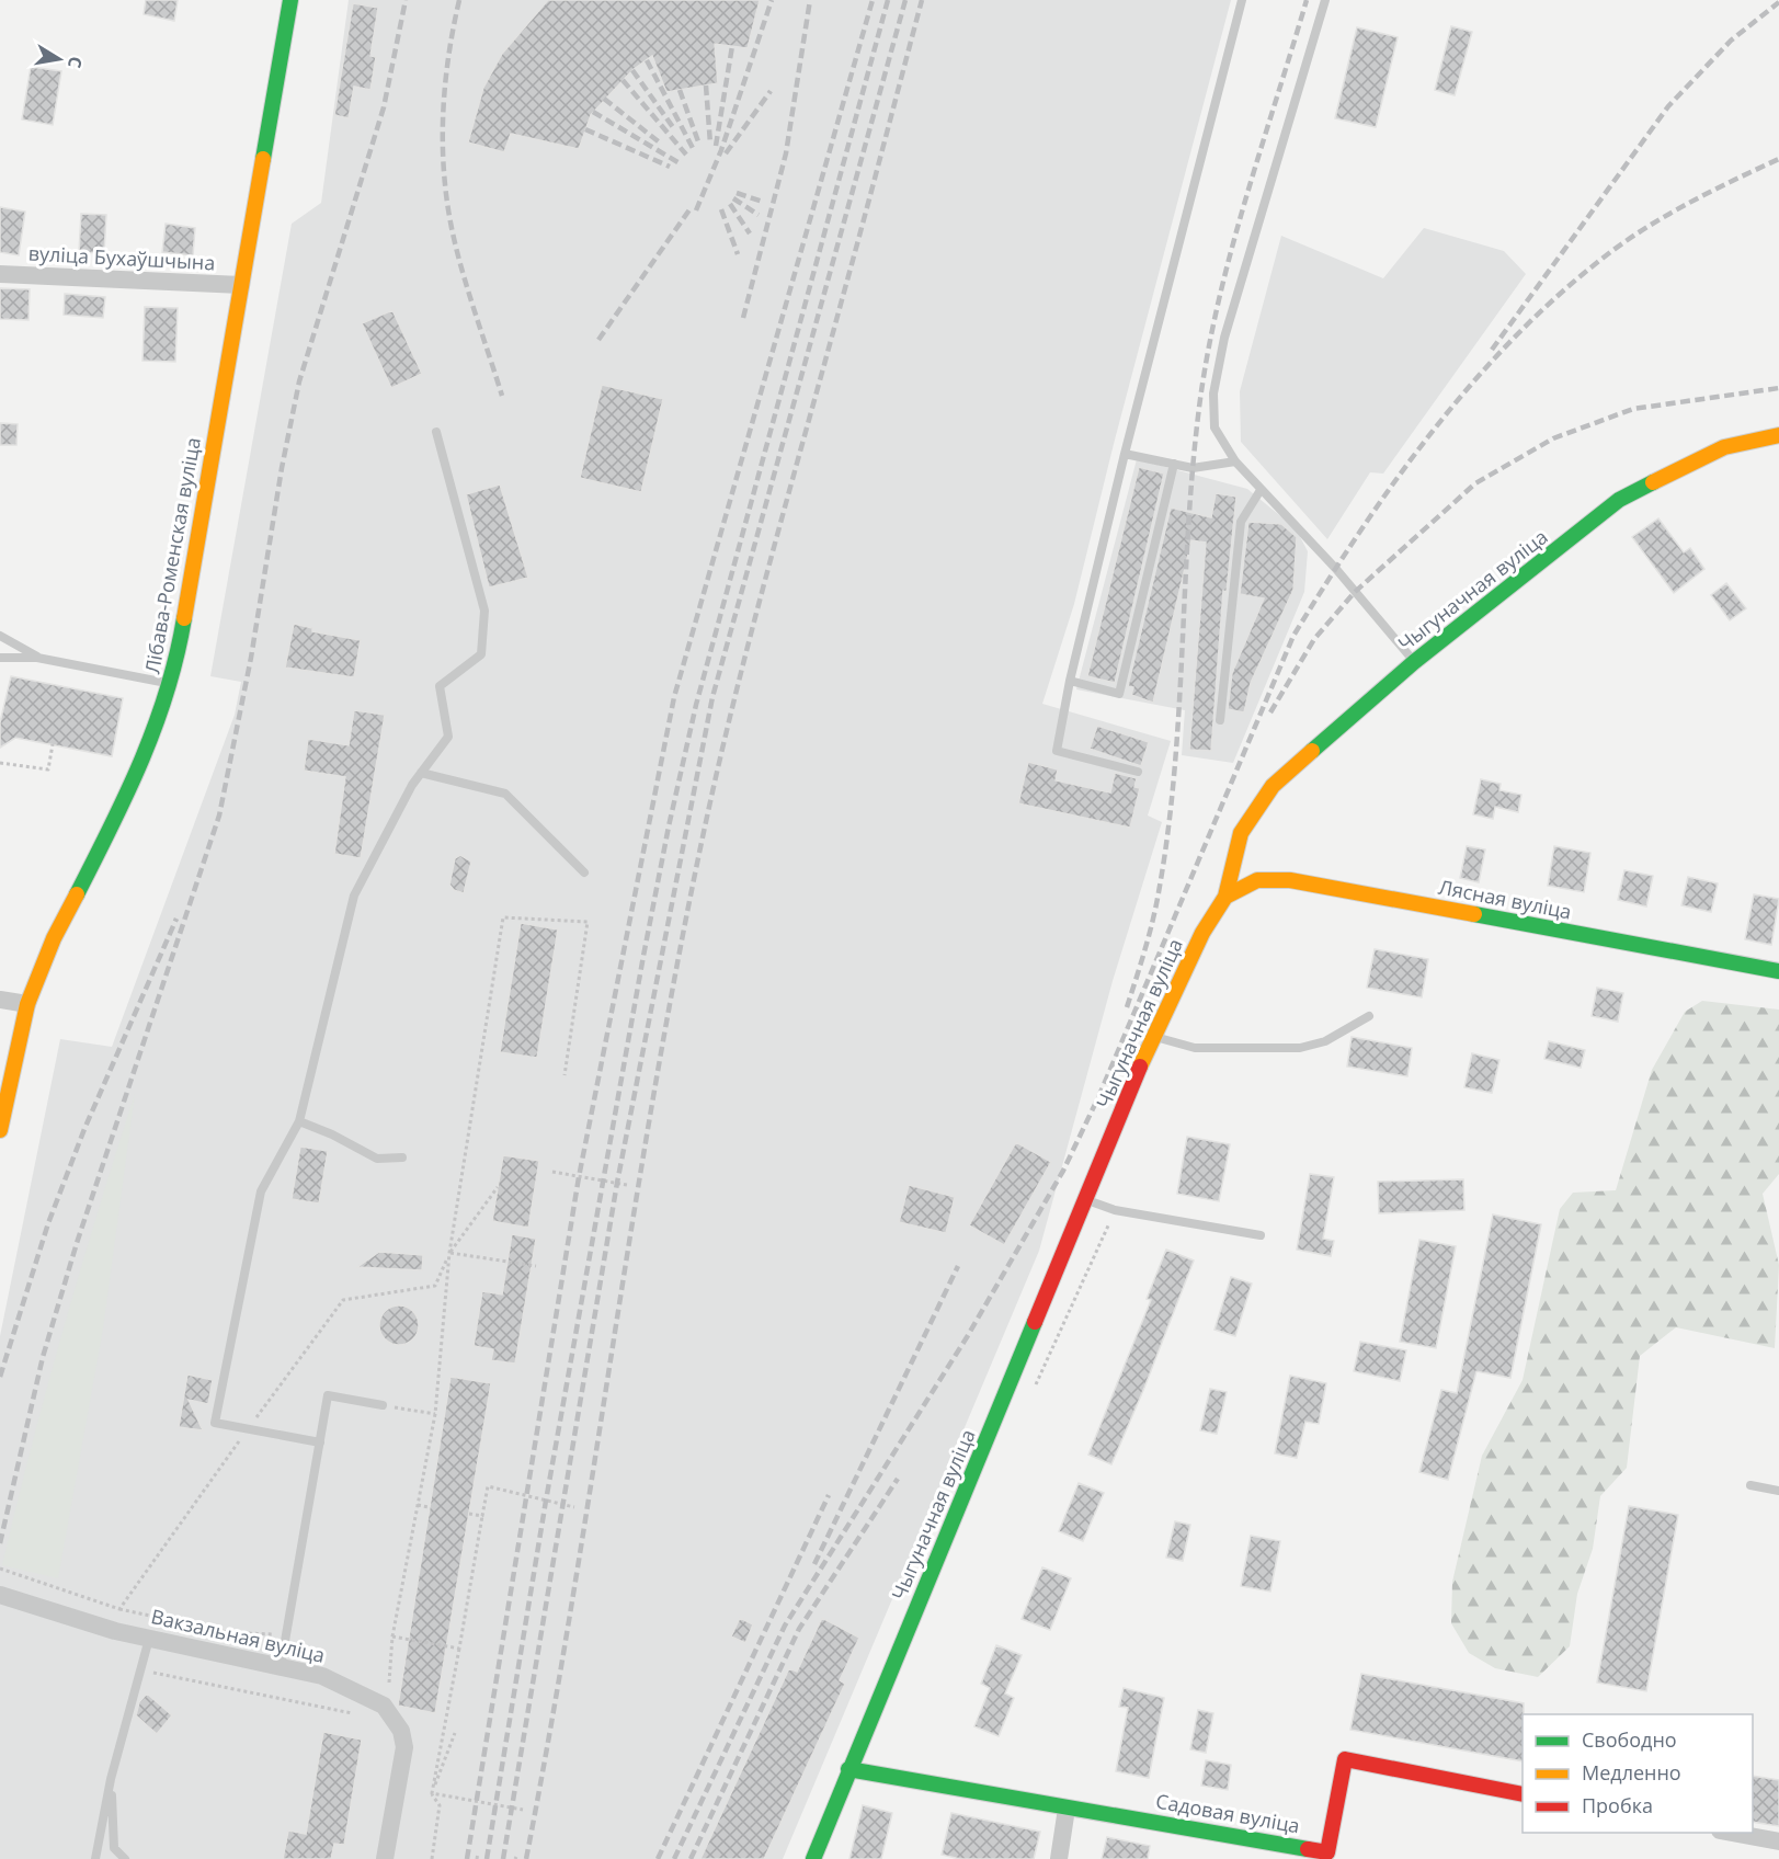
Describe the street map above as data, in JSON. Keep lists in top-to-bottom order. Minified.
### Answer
{"streets":{"main road":["Лібава-Роменская вуліца","Чыгуначная вуліца","Лясная вуліца","Садовая вуліца"],"street":["вуліца Бухаўшчына","Вакзальная вуліца"]},"crossings":[["вуліца Бухаўшчына","Лібава-Роменская вуліца"],["Чыгуначная вуліца","Лясная вуліца"],["Чыгуначная вуліца","Садовая вуліца"]],"legend":["Свободно","Медленно","Пробка"],"north":"right"}
